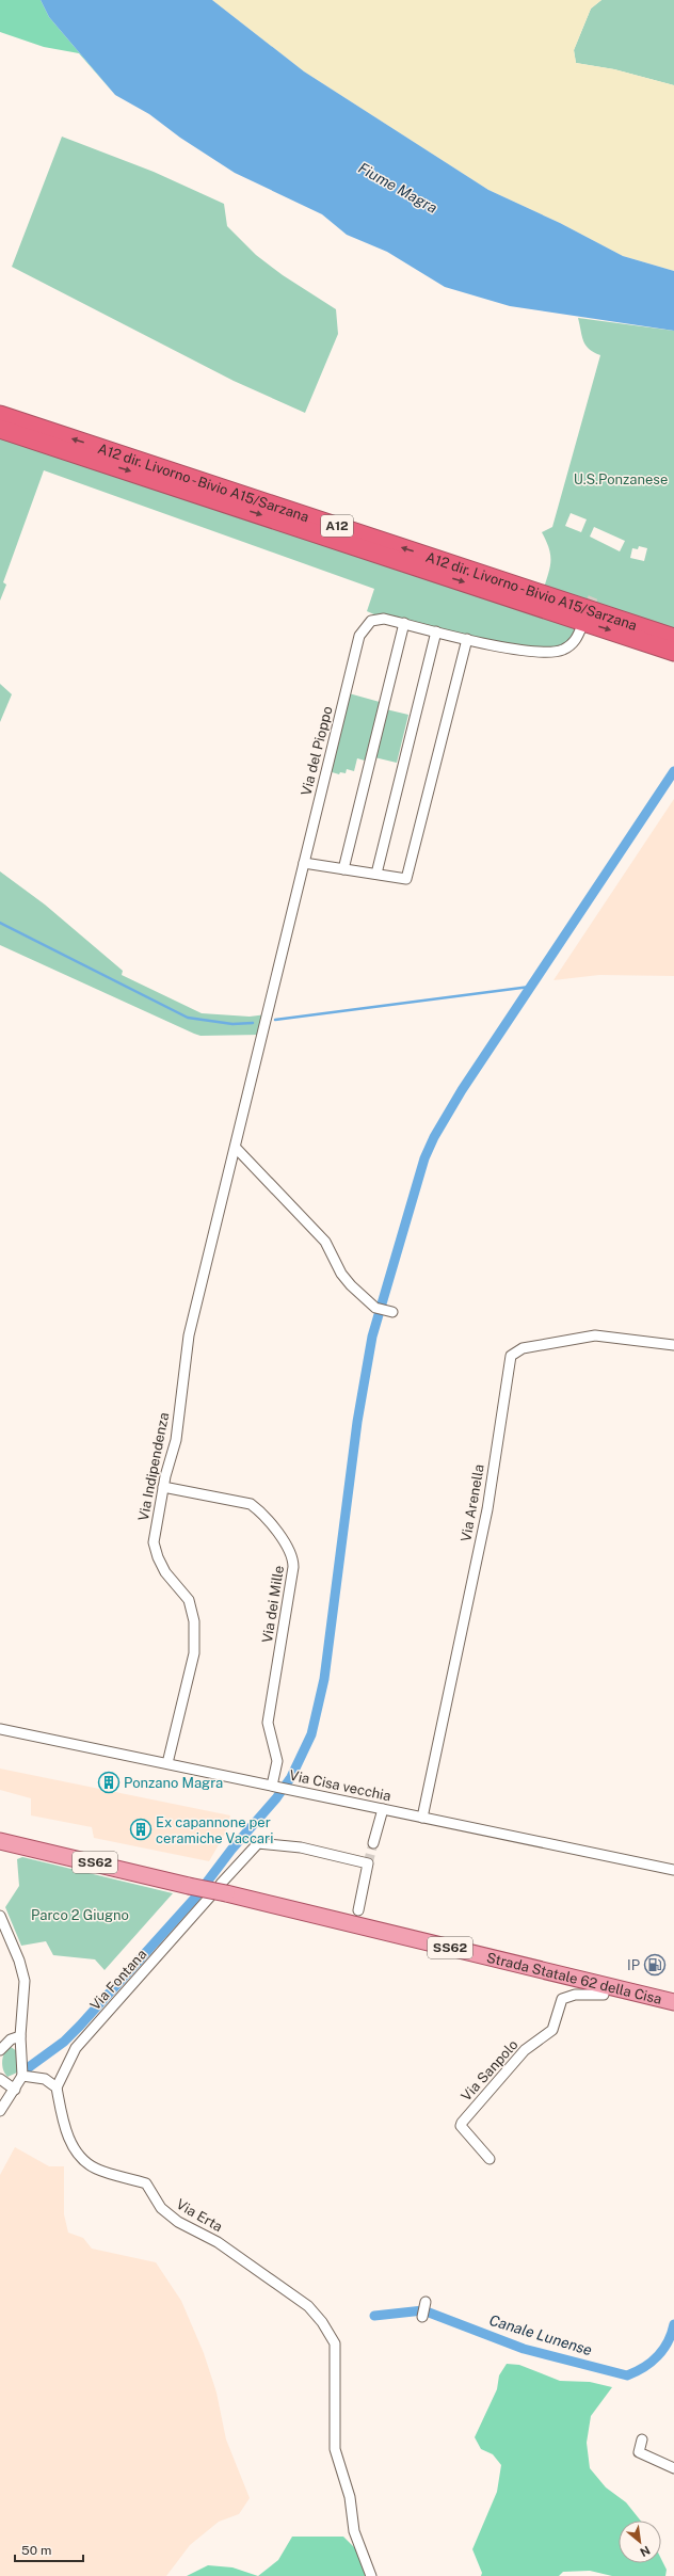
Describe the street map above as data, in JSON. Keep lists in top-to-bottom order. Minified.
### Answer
{"streets":{"highway":["A12 dir. Livorno - Bivio A15/Sarzana","A12"],"main road":["SS62","Strada Statale 62 della Cisa"],"street":["Via del Pioppo","Via Indipendenza","Via Arenella","Via dei Mille","Via Cisa vecchia","Via Fontana","Via Sanpolo","Via Erta"]},"crossings":[["Via del Pioppo","Via Indipendenza"],["Via Indipendenza","Via dei Mille"],["Via Indipendenza","Via Cisa vecchia"],["Via Arenella","Via Cisa vecchia"],["Via dei Mille","Via Cisa vecchia"],["SS62","Strada Statale 62 della Cisa"],["Strada Statale 62 della Cisa","Via Sanpolo"],["Via Fontana","Via Erta"]],"water":["Fiume Magra","Canale Lunense"],"parks":["U.S.Ponzanese","Parco 2 Giugno"],"places":{"building":["Ponzano Magra","Ex capannone per ceramiche Vaccari"],"fuel station":["IP"]},"scale_bar":"50 m","north":"bottom right"}
